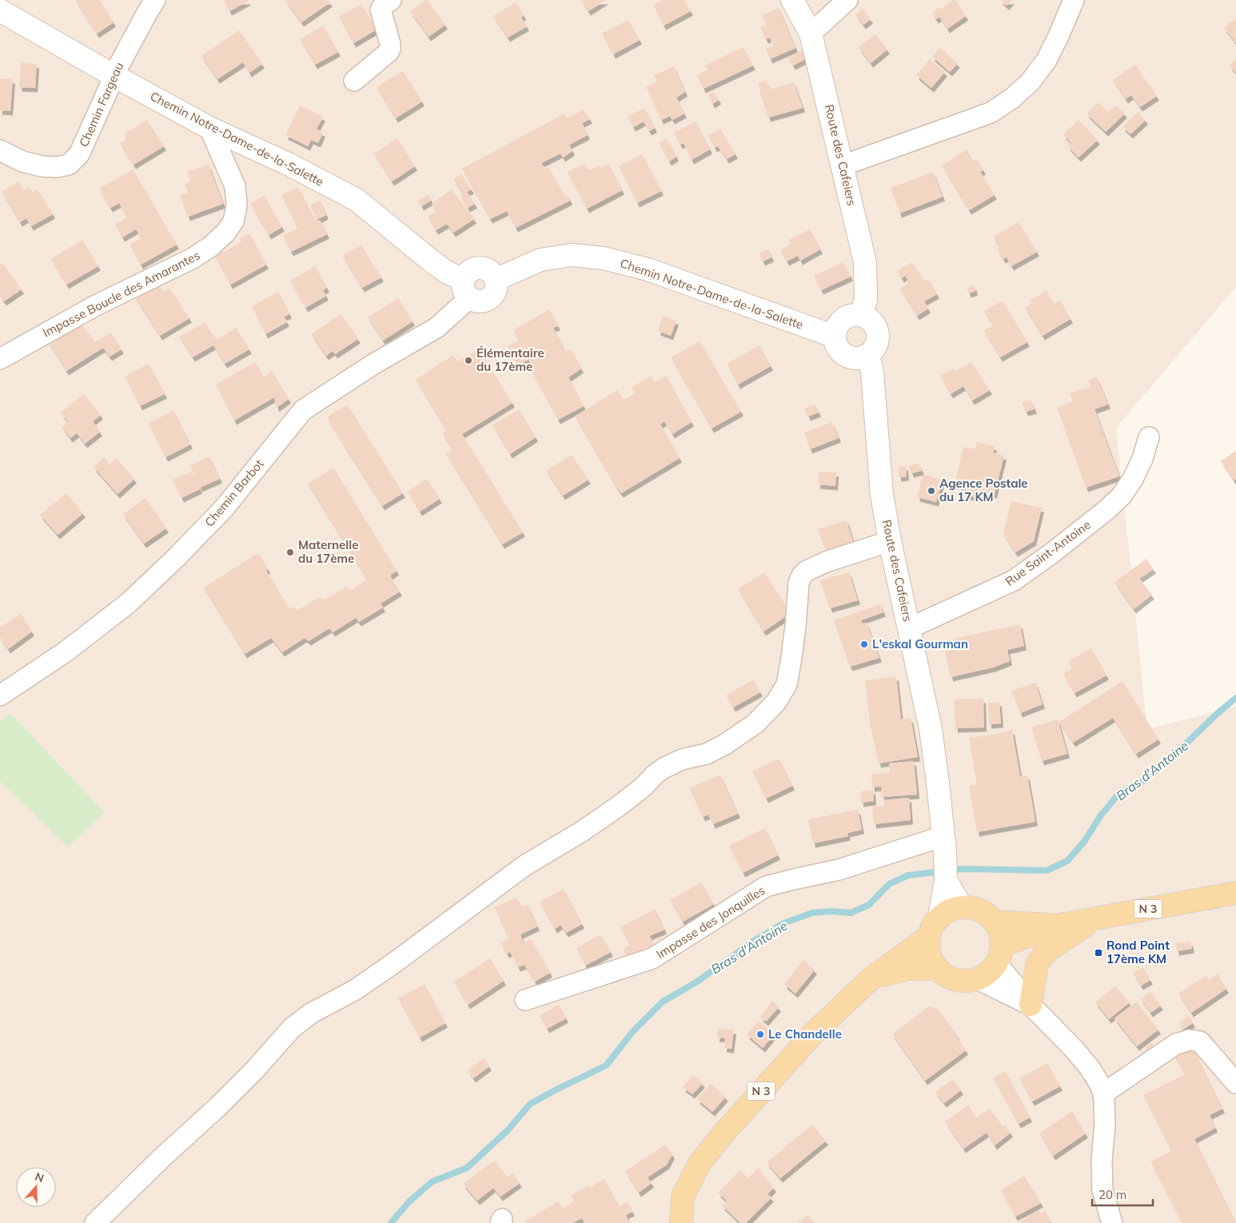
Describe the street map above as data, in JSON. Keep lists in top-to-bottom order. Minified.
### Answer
{"streets":{"main road":["N 3"],"street":["Chemin Fargeau","Chemin Notre-Dame-de-la-Salette","Route des Cafeiers","Impasse Boucle des Amarantes","Chemin Barbot","Rue Saint-Antoine","Impasse des Jonquilles"]},"crossings":[["Chemin Fargeau","Chemin Notre-Dame-de-la-Salette"],["Chemin Notre-Dame-de-la-Salette","Route des Cafeiers"],["Chemin Notre-Dame-de-la-Salette","Impasse Boucle des Amarantes"],["Chemin Notre-Dame-de-la-Salette","Chemin Barbot"],["Route des Cafeiers","Rue Saint-Antoine"],["Route des Cafeiers","N 3"],["Route des Cafeiers","Impasse des Jonquilles"]],"water":["Bras d'Antoine"],"places":{"other":["Élémentaire du 17ème","Agence Postale du 17 KM","Maternelle du 17ème","L'eskal Gourman","Le Chandelle"],"transit":["Rond Point 17ème KM"]},"scale_bar":"20 m","north":"top"}
